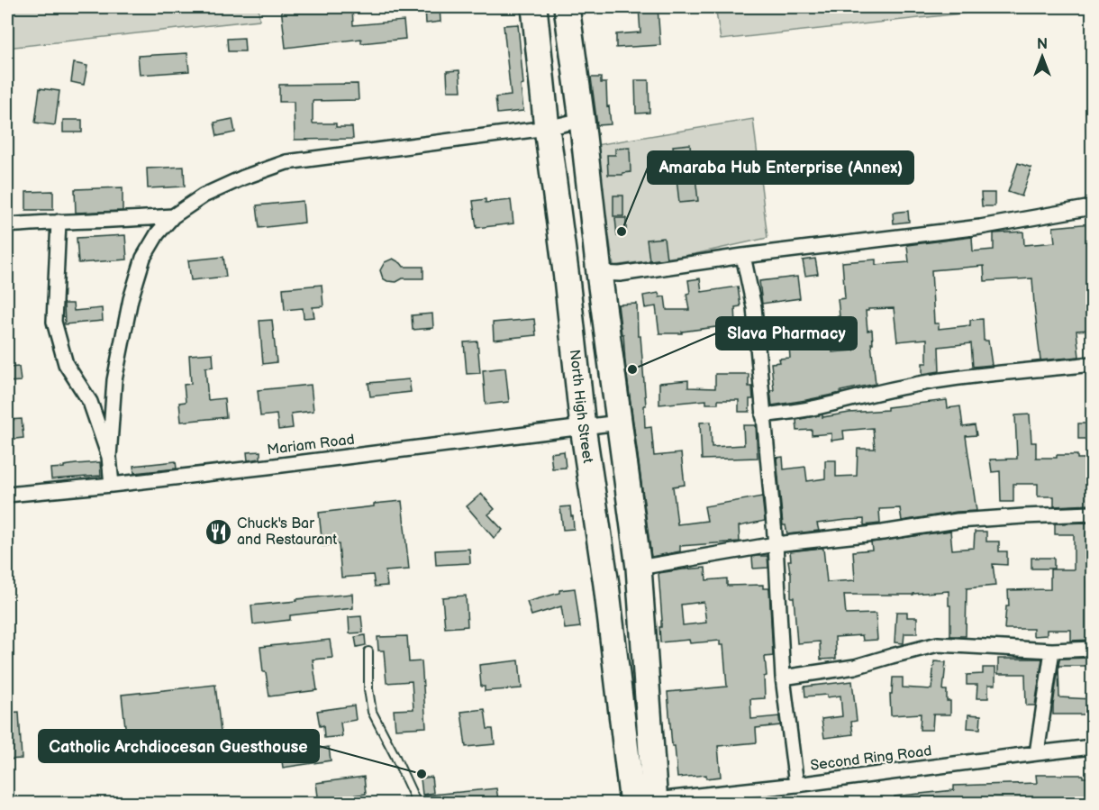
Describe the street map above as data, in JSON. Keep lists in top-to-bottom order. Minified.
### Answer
{"streets":{"highway":["North High Street"],"street":["Mariam Road","Second Ring Road"]},"crossings":[["North High Street","Mariam Road"],["North High Street","Second Ring Road"]],"places":{"other":["Amaraba Hub Enterprise (Annex)","Slava Pharmacy","Catholic Archdiocesan Guesthouse"],"restaurant":["Chuck's Bar and Restaurant"]},"north":"top"}
